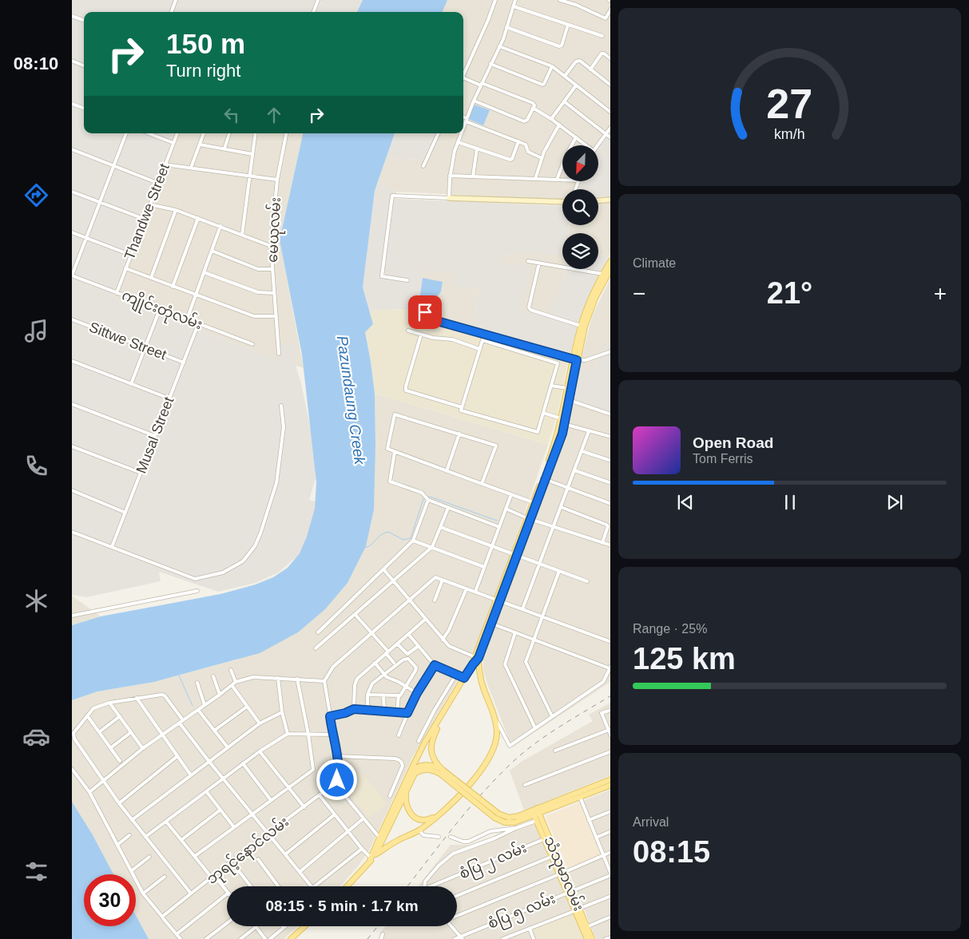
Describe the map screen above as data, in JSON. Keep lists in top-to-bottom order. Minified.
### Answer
{"streets":{"main road":["သံသုမာလမ်း"],"street":["Thandwe Street","မေယုလမ်း","ကျိုင်းတုံလမ်း","Sittwe Street","Musal Street","ဘုရင့်နောင်လမ်း","စံပြ ၂ လမ်း","စံပြ ၅ လမ်း"]},"crossings":[["Thandwe Street","ကျိုင်းတုံလမ်း"],["ကျိုင်းတုံလမ်း","Musal Street"],["Sittwe Street","Musal Street"],["စံပြ ၂ လမ်း","သံသုမာလမ်း"],["သံသုမာလမ်း","စံပြ ၅ လမ်း"]],"water":["Pazundaung Creek"],"north":"bottom left","page":{"tabs":"08:10","turn":["150 m","Turn right"],"tile":["Climate",["Range · 25%","125 km"],["Arrival","08:15"]],"heat":["−","21°","+"],"song":["Open Road","Tom Ferris"],"limit":"30","trip":"08:15 · 5 min · 1.7 km","gauge":["27","km/h"]}}
